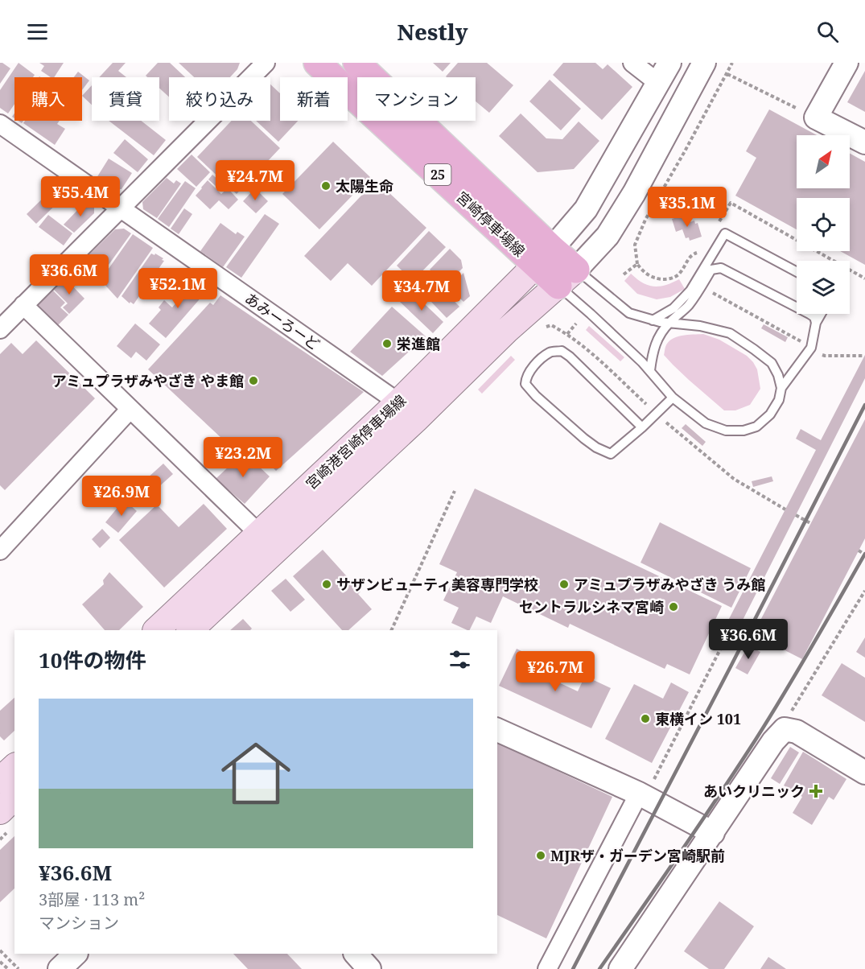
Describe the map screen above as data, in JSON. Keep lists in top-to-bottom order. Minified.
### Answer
{"streets":{"main road":["25","宮崎停車場線","宮崎港宮崎停車場線"],"street":["あみーろーど"]},"crossings":[["宮崎停車場線","宮崎港宮崎停車場線"],["あみーろーど","宮崎港宮崎停車場線"]],"places":{"other":["太陽生命","栄進館","アミュプラザみやざき やま館","サザンビューティ美容専門学校","アミュプラザみやざき うみ館","セントラルシネマ宮崎","東横イン 101","MJRザ・ガーデン宮崎駅前"],"health":["あいクリニック"]},"north":"top right","page":{"header":"Nestly","chip":["購入","賃貸","絞り込み","新着","マンション"],"price":["¥24.7M","¥55.4M","¥35.1M","¥36.6M","¥52.1M","¥34.7M","¥23.2M","¥26.9M","¥36.6M","¥26.7M"],"heading":"10件の物件","list":[{"name":"¥36.6M","note":"3部屋 · 113 m² · マンション"}]}}
